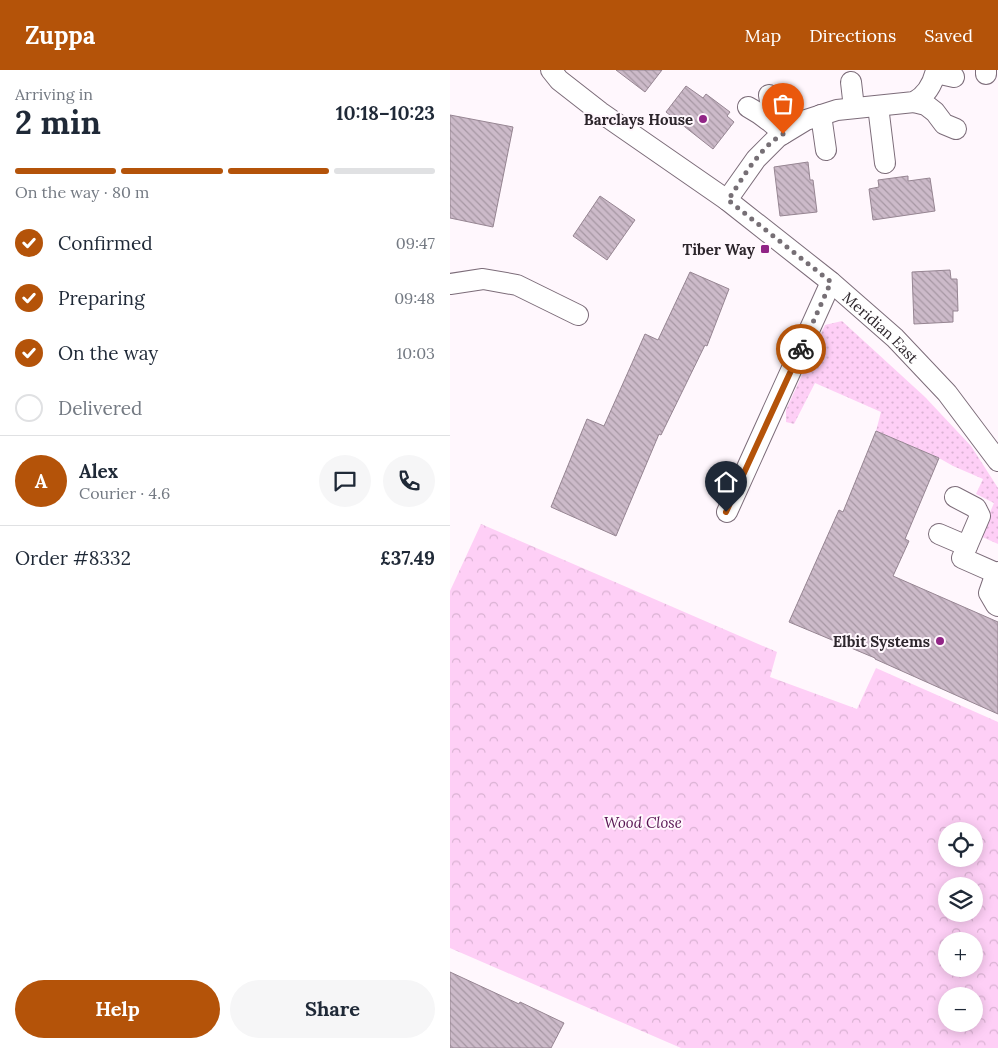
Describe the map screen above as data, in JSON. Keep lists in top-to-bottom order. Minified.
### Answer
{"streets":{"street":["Meridian East"]},"parks":["Wood Close"],"places":{"other":["Barclays House","Elbit Systems"],"transit":["Tiber Way"]},"page":{"header":"Zuppa","nav":["Map","Directions","Saved"],"heading":["2 min","Arriving in","10:18–10:23"],"panel":["Alex","Courier · 4.6","Order #8332","£37.49"],"bar":"On the way · 80 m","list":[["Confirmed","09:47"],["Preparing","09:48"],["On the way","10:03"],"Delivered"],"round":"A","map_buttons":["+","−"],"buttons":["Help","Share"]}}
